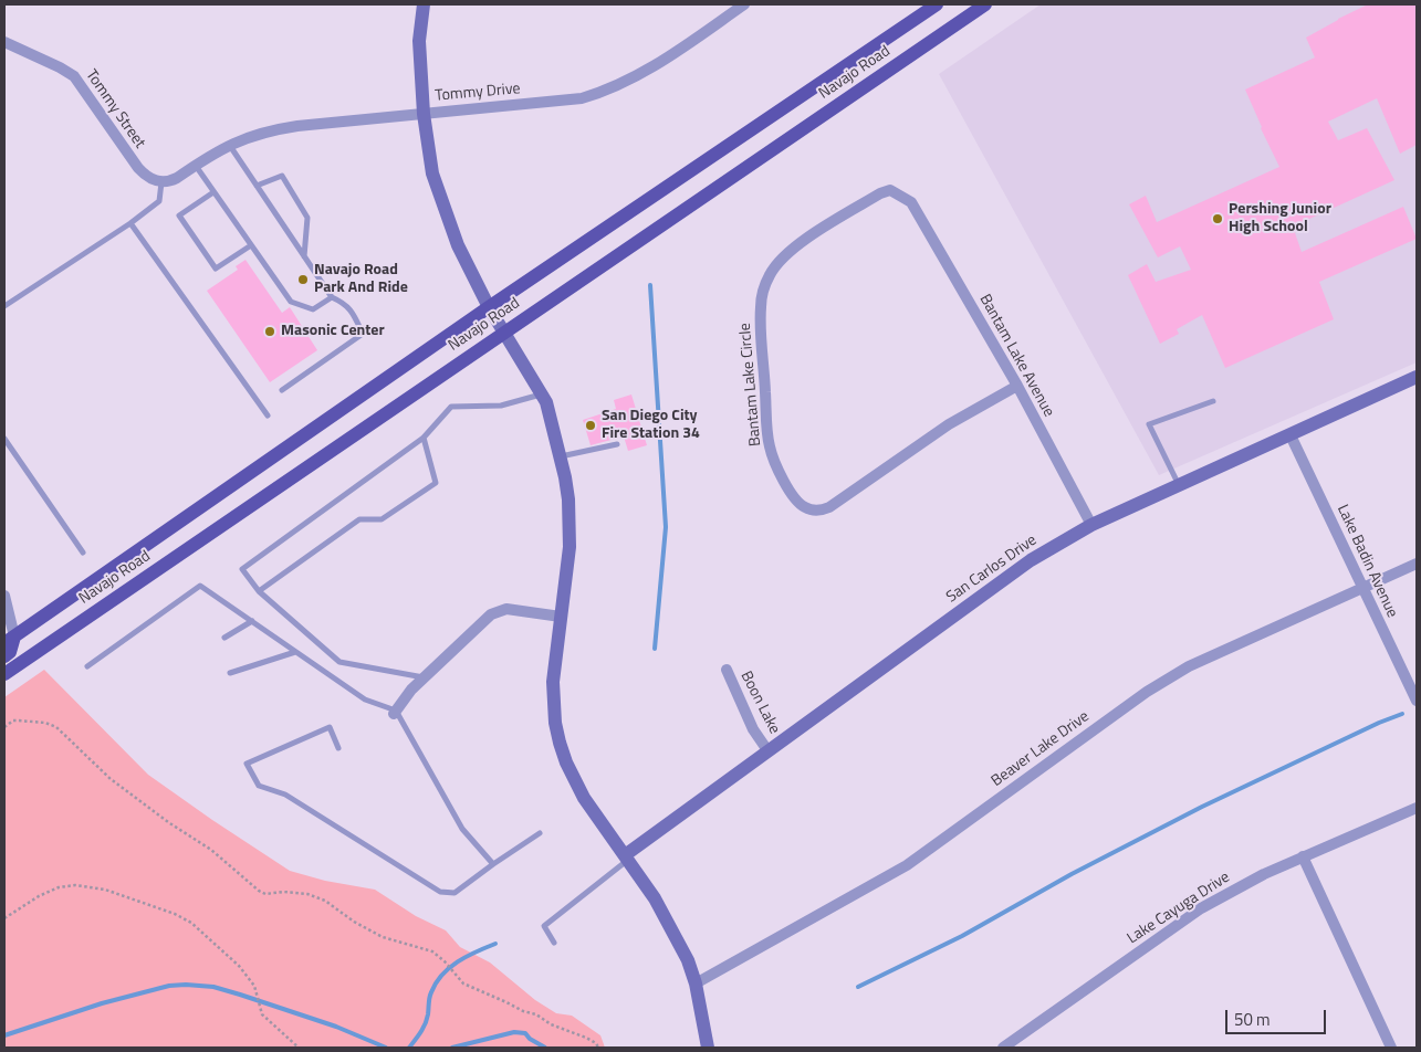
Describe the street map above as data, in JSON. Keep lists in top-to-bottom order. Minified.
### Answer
{"streets":{"main road":["Navajo Road"],"street":["Tommy Drive","Tommy Street","Bantam Lake Avenue","Bantam Lake Circle","Lake Badin Avenue","San Carlos Drive","Boon Lake","Beaver Lake Drive","Lake Cayuga Drive"]},"crossings":[["Bantam Lake Avenue","Bantam Lake Circle"],["Bantam Lake Avenue","San Carlos Drive"],["Lake Badin Avenue","San Carlos Drive"],["Lake Badin Avenue","Beaver Lake Drive"],["San Carlos Drive","Boon Lake"]],"places":["Pershing Junior High School","Navajo Road Park And Ride","Masonic Center","San Diego City Fire Station 34"],"scale_bar":"50 m"}
